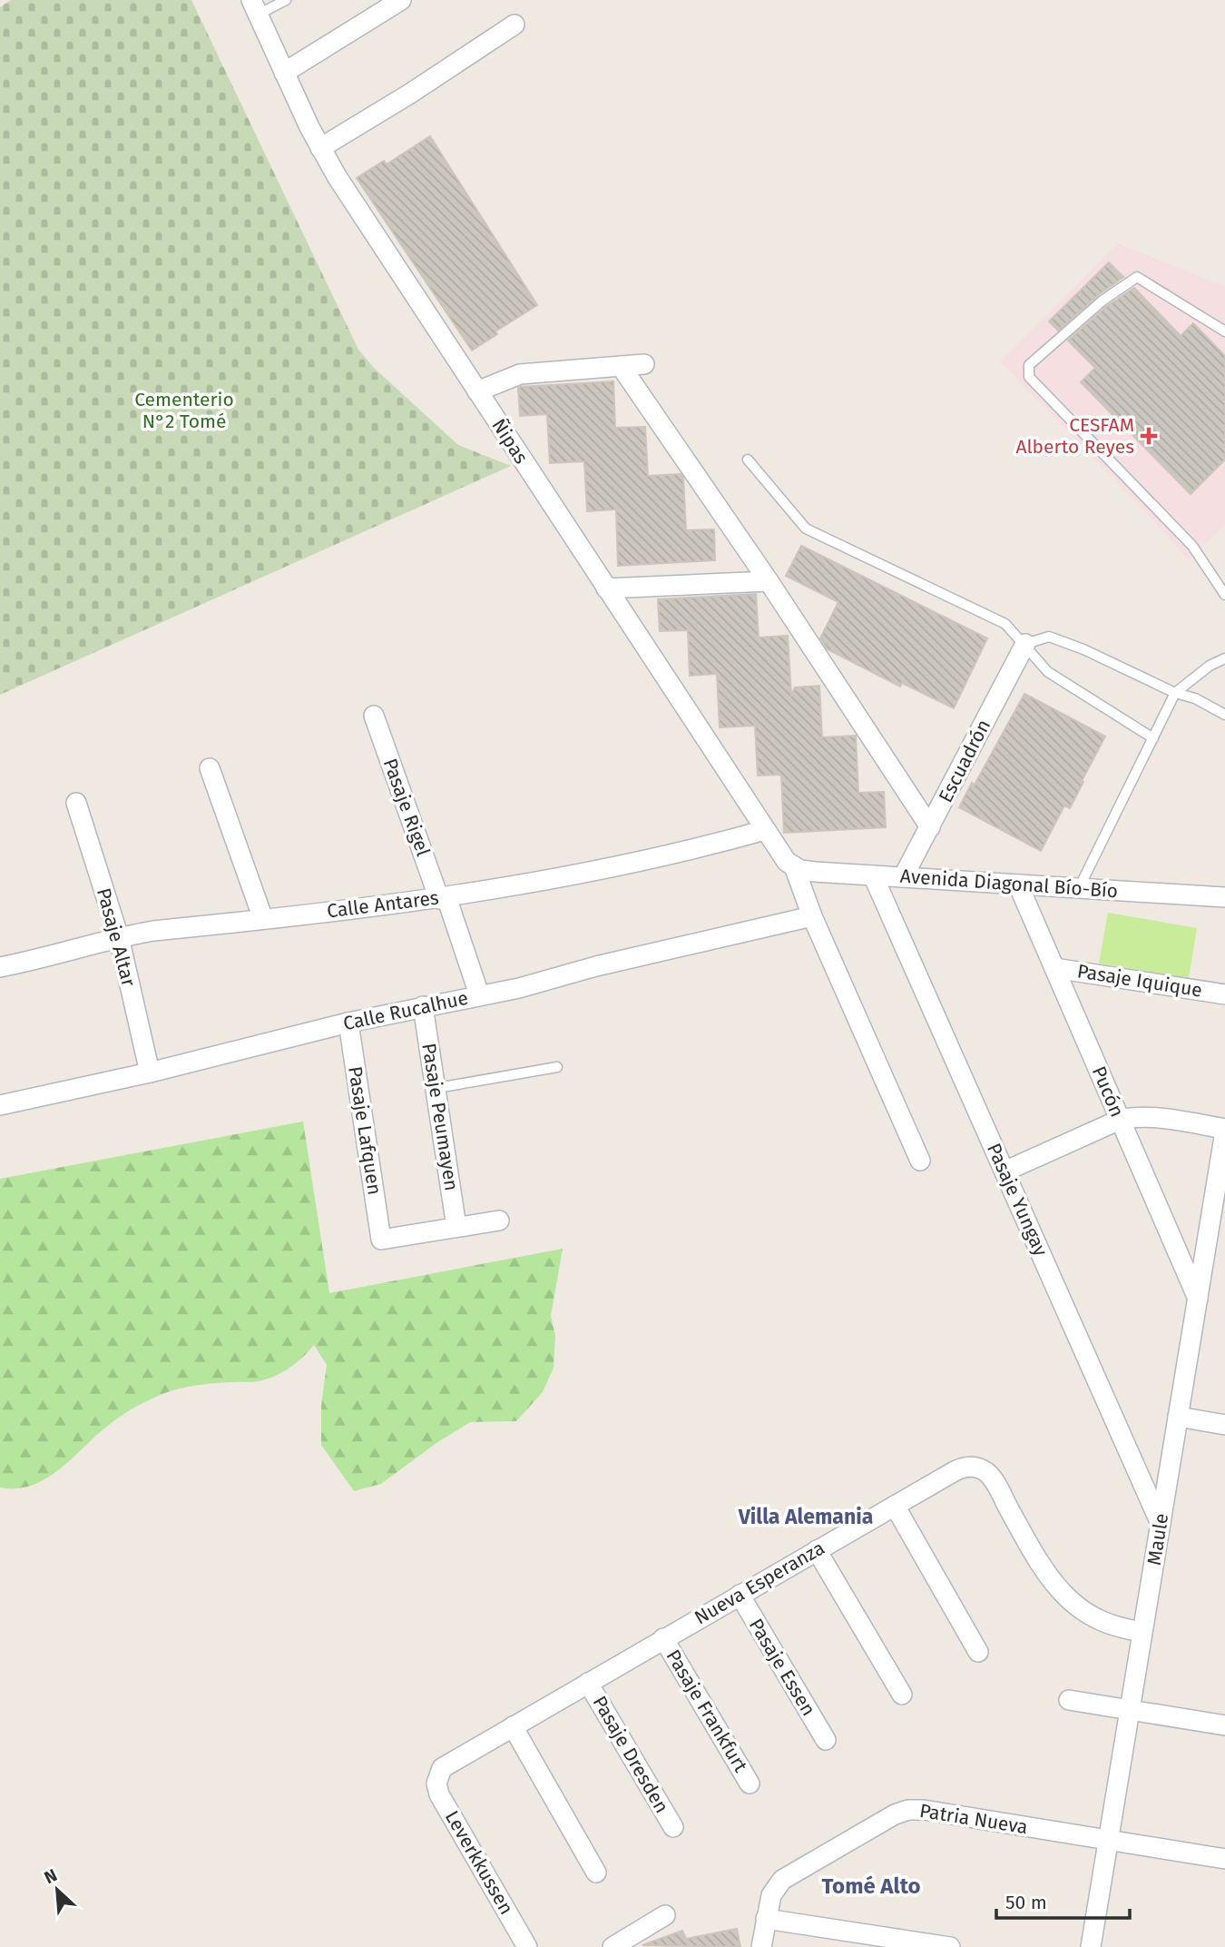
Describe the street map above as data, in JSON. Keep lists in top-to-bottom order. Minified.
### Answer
{"streets":{"street":["Ñipas","Escuadrón","Pasaje Rigel","Avenida Diagonal Bío-Bío","Calle Antares","Pasaje Altar","Pasaje Iquique","Calle Rucalhue","Pucón","Pasaje Peumayen","Pasaje Lafquen","Pasaje Yungay","Maule","Nueva Esperanza","Pasaje Essen","Pasaje Frankfurt","Pasaje Dresden","Patria Nueva","Leverkkussen"]},"crossings":[["Ñipas","Avenida Diagonal Bío-Bío"],["Ñipas","Calle Antares"],["Escuadrón","Avenida Diagonal Bío-Bío"],["Pasaje Rigel","Calle Antares"],["Avenida Diagonal Bío-Bío","Pucón"],["Avenida Diagonal Bío-Bío","Pasaje Yungay"],["Calle Antares","Pasaje Altar"],["Pasaje Altar","Calle Rucalhue"],["Pasaje Iquique","Pucón"],["Calle Rucalhue","Pasaje Peumayen"],["Calle Rucalhue","Pasaje Lafquen"],["Pucón","Maule"],["Pasaje Peumayen","Pasaje Lafquen"],["Pasaje Yungay","Maule"],["Maule","Nueva Esperanza"],["Maule","Patria Nueva"],["Nueva Esperanza","Pasaje Essen"],["Nueva Esperanza","Pasaje Frankfurt"],["Nueva Esperanza","Pasaje Dresden"],["Nueva Esperanza","Leverkkussen"]],"districts":["Villa Alemania","Tomé Alto"],"parks":["Cementerio N°2 Tomé"],"places":{"health":["CESFAM Alberto Reyes"]},"scale_bar":"50 m","north":"top left"}
